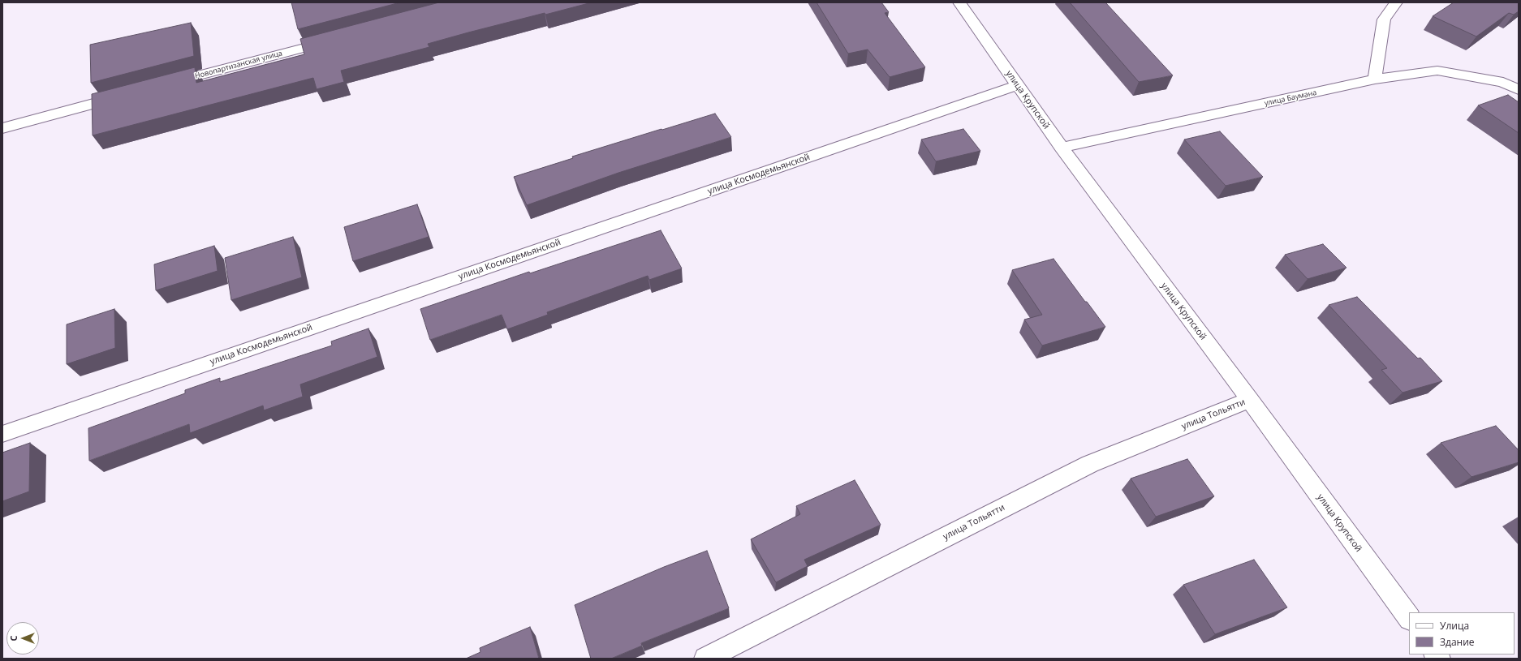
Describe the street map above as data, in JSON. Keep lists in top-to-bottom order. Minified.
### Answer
{"streets":{"street":["Новопартизанская улица","улица Баумана","улица Крупской","улица Космодемьянской","улица Тольятти"]},"crossings":[["улица Баумана","улица Крупской"],["улица Крупской","улица Космодемьянской"],["улица Крупской","улица Тольятти"]],"legend":["Улица","Здание"],"north":"left"}
